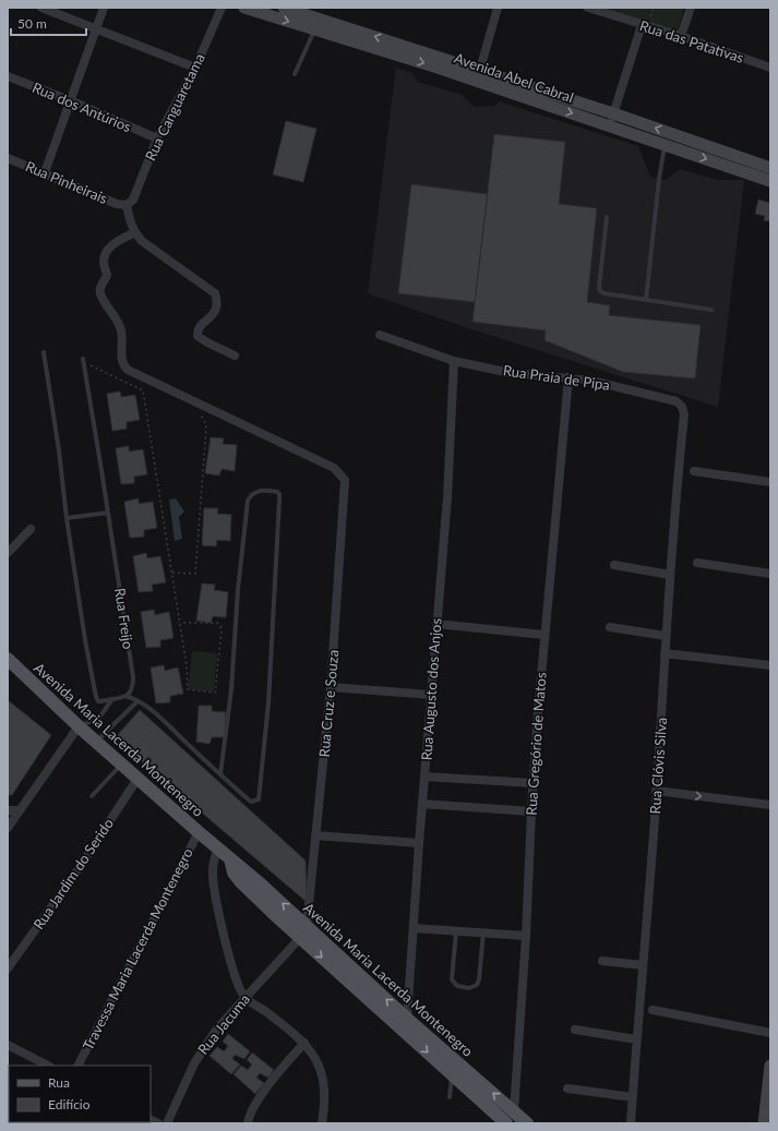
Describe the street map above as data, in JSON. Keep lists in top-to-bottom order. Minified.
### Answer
{"streets":{"main road":["Avenida Abel Cabral","Avenida Maria Lacerda Montenegro"],"street":["Rua das Patativas","Rua dos Antúrios","Rua Canguaretama","Rua Pinheirais","Rua Praia de Pipa","Rua Augusto dos Anjos","Rua Cruz e Souza","Rua Gregório de Matos","Rua Clóvis Silva","Rua Jardim do Serido","Travessa Maria Lacerda Montenegro","Rua Jacuma"],"lane":["Rua Freijo"]},"crossings":[["Rua dos Antúrios","Rua Canguaretama"],["Rua Canguaretama","Rua Pinheirais"],["Rua Praia de Pipa","Rua Augusto dos Anjos"],["Rua Praia de Pipa","Rua Gregório de Matos"],["Rua Praia de Pipa","Rua Clóvis Silva"],["Rua Augusto dos Anjos","Avenida Maria Lacerda Montenegro"],["Rua Cruz e Souza","Avenida Maria Lacerda Montenegro"],["Avenida Maria Lacerda Montenegro","Rua Gregório de Matos"],["Avenida Maria Lacerda Montenegro","Rua Jardim do Serido"],["Avenida Maria Lacerda Montenegro","Travessa Maria Lacerda Montenegro"],["Avenida Maria Lacerda Montenegro","Rua Jacuma"]],"legend":["Rua","Edifício"],"scale_bar":"50 m"}
